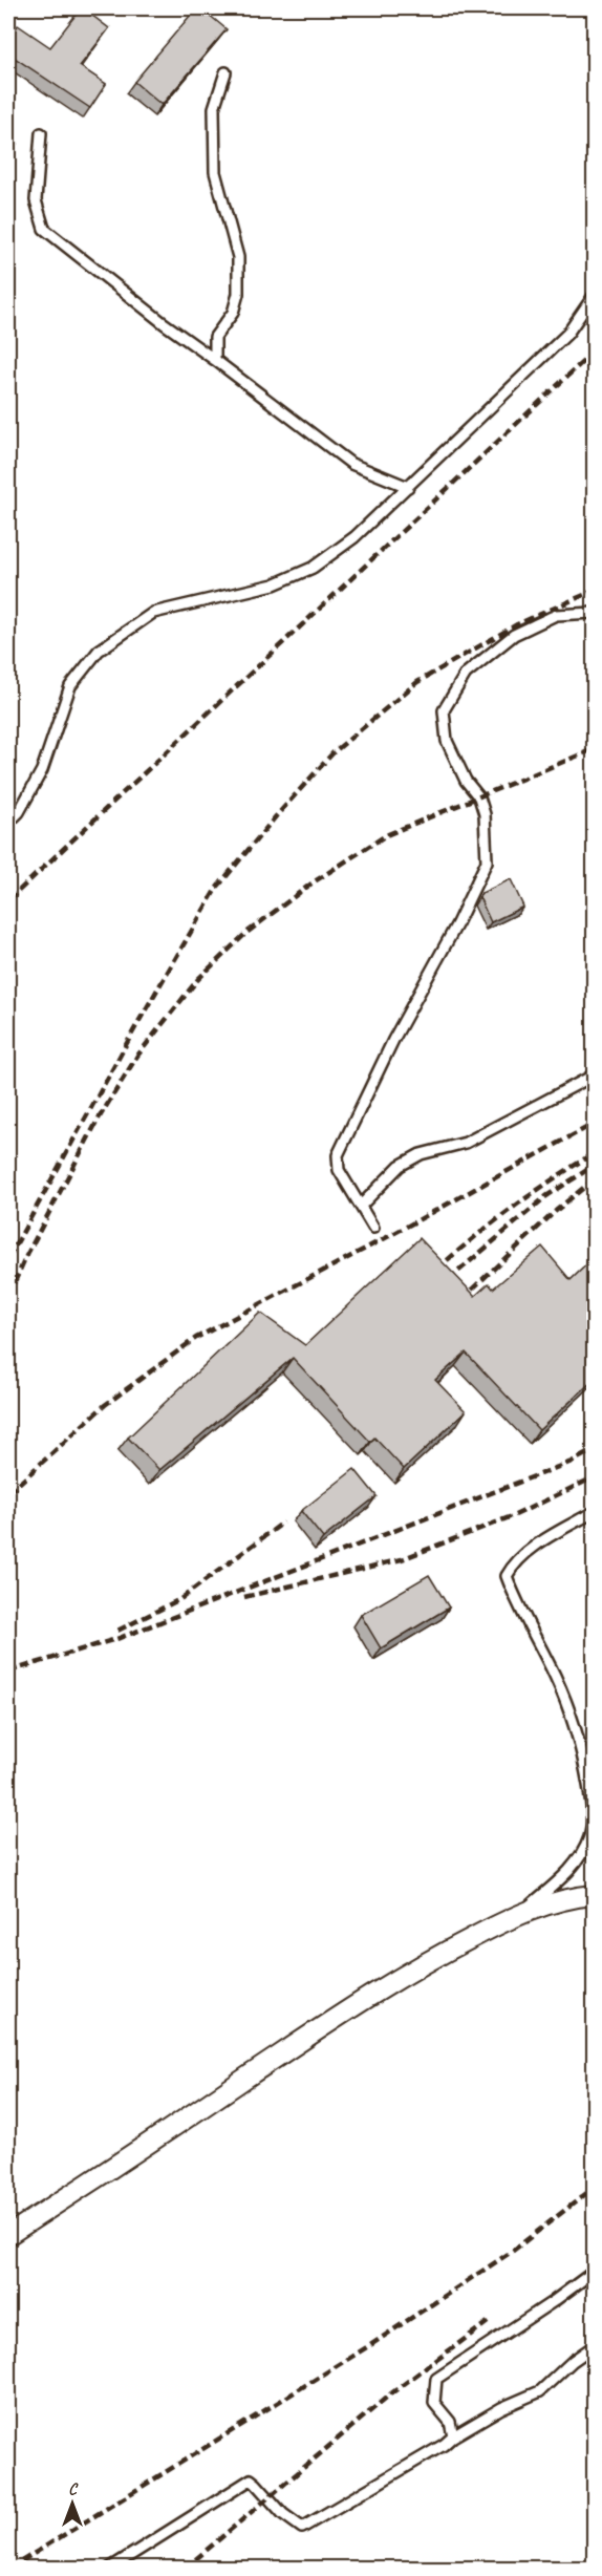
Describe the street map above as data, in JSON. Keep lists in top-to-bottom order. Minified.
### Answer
{"north":"top"}
